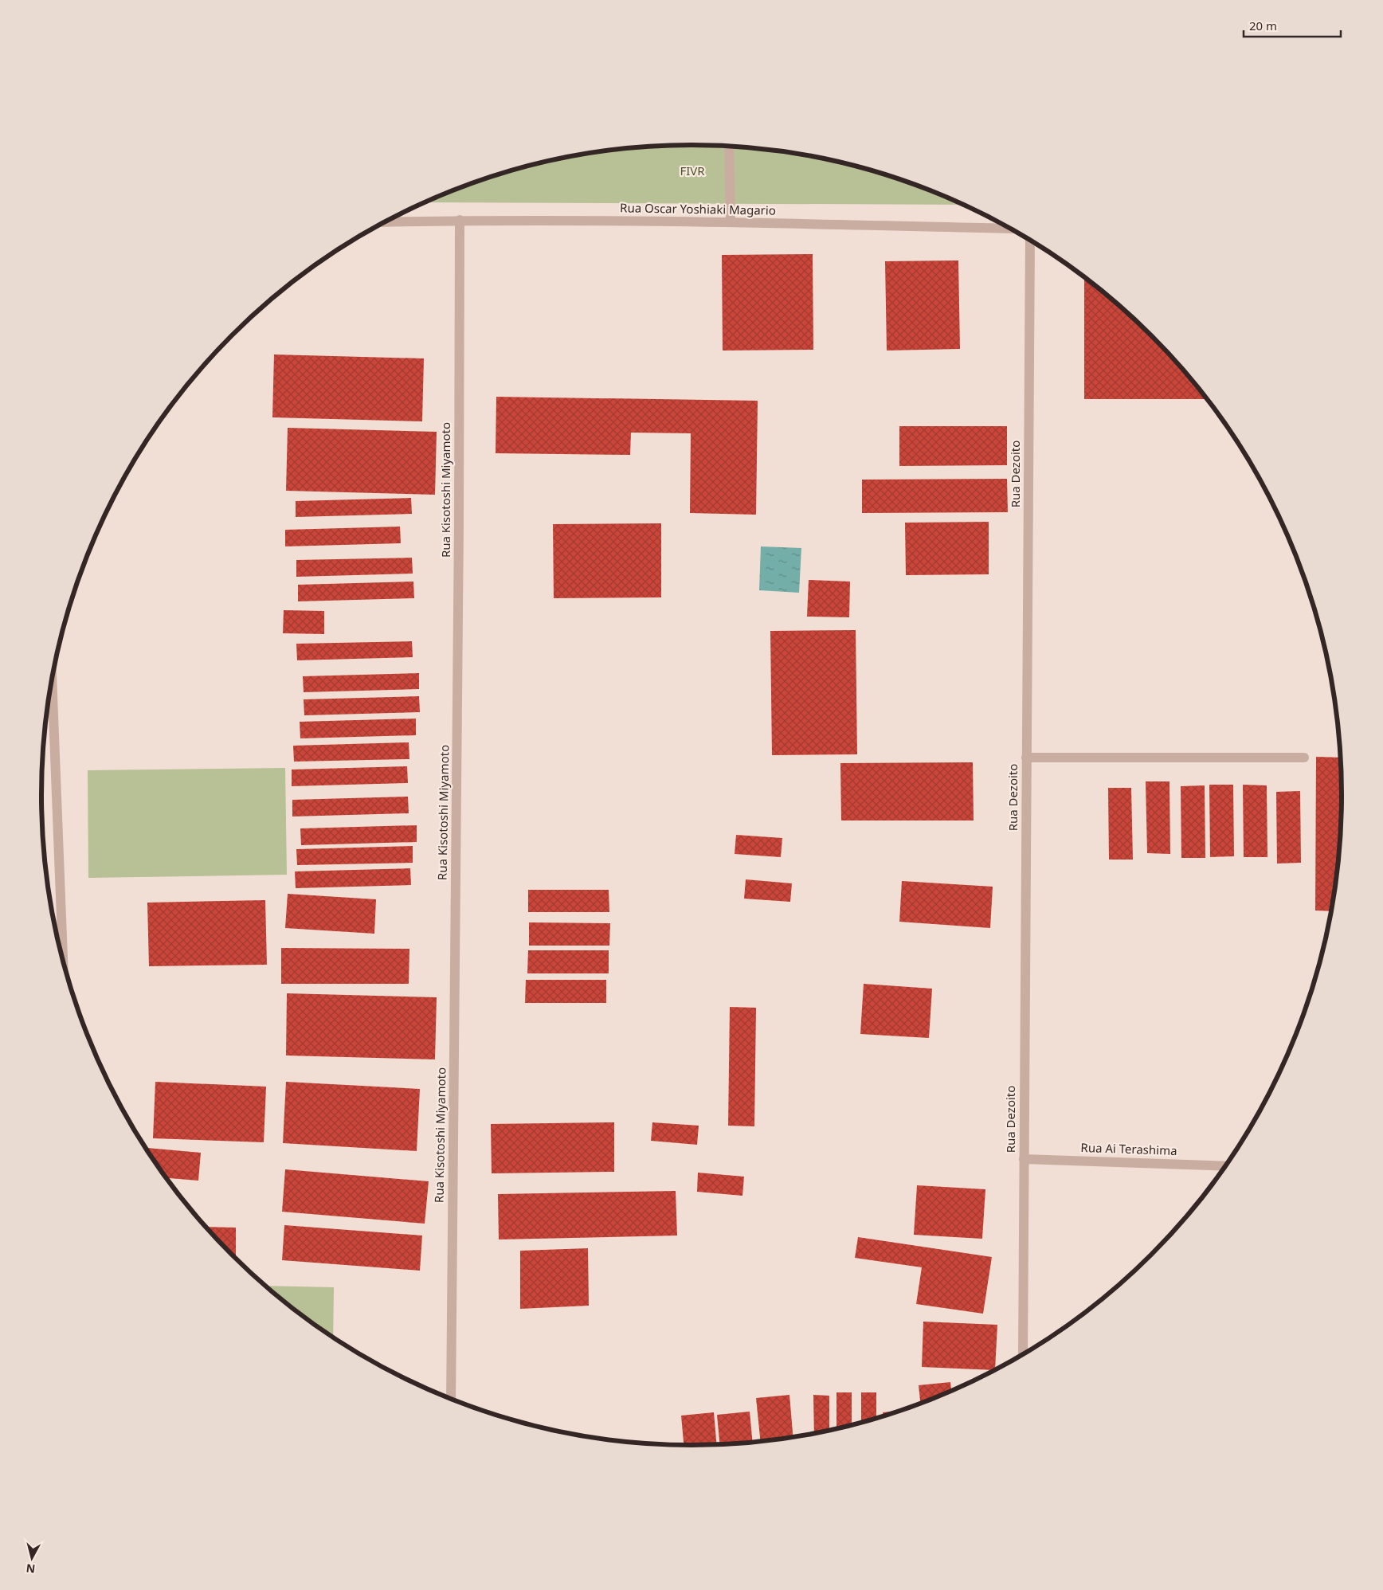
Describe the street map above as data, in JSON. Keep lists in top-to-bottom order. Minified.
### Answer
{"streets":{"street":["Rua Oscar Yoshiaki Magario","Rua Dezoito","Rua Kisotoshi Miyamoto","Rua Ai Terashima"]},"crossings":[["Rua Oscar Yoshiaki Magario","Rua Kisotoshi Miyamoto"],["Rua Dezoito","Rua Ai Terashima"]],"parks":["FIVR"],"scale_bar":"20 m","north":"bottom"}
